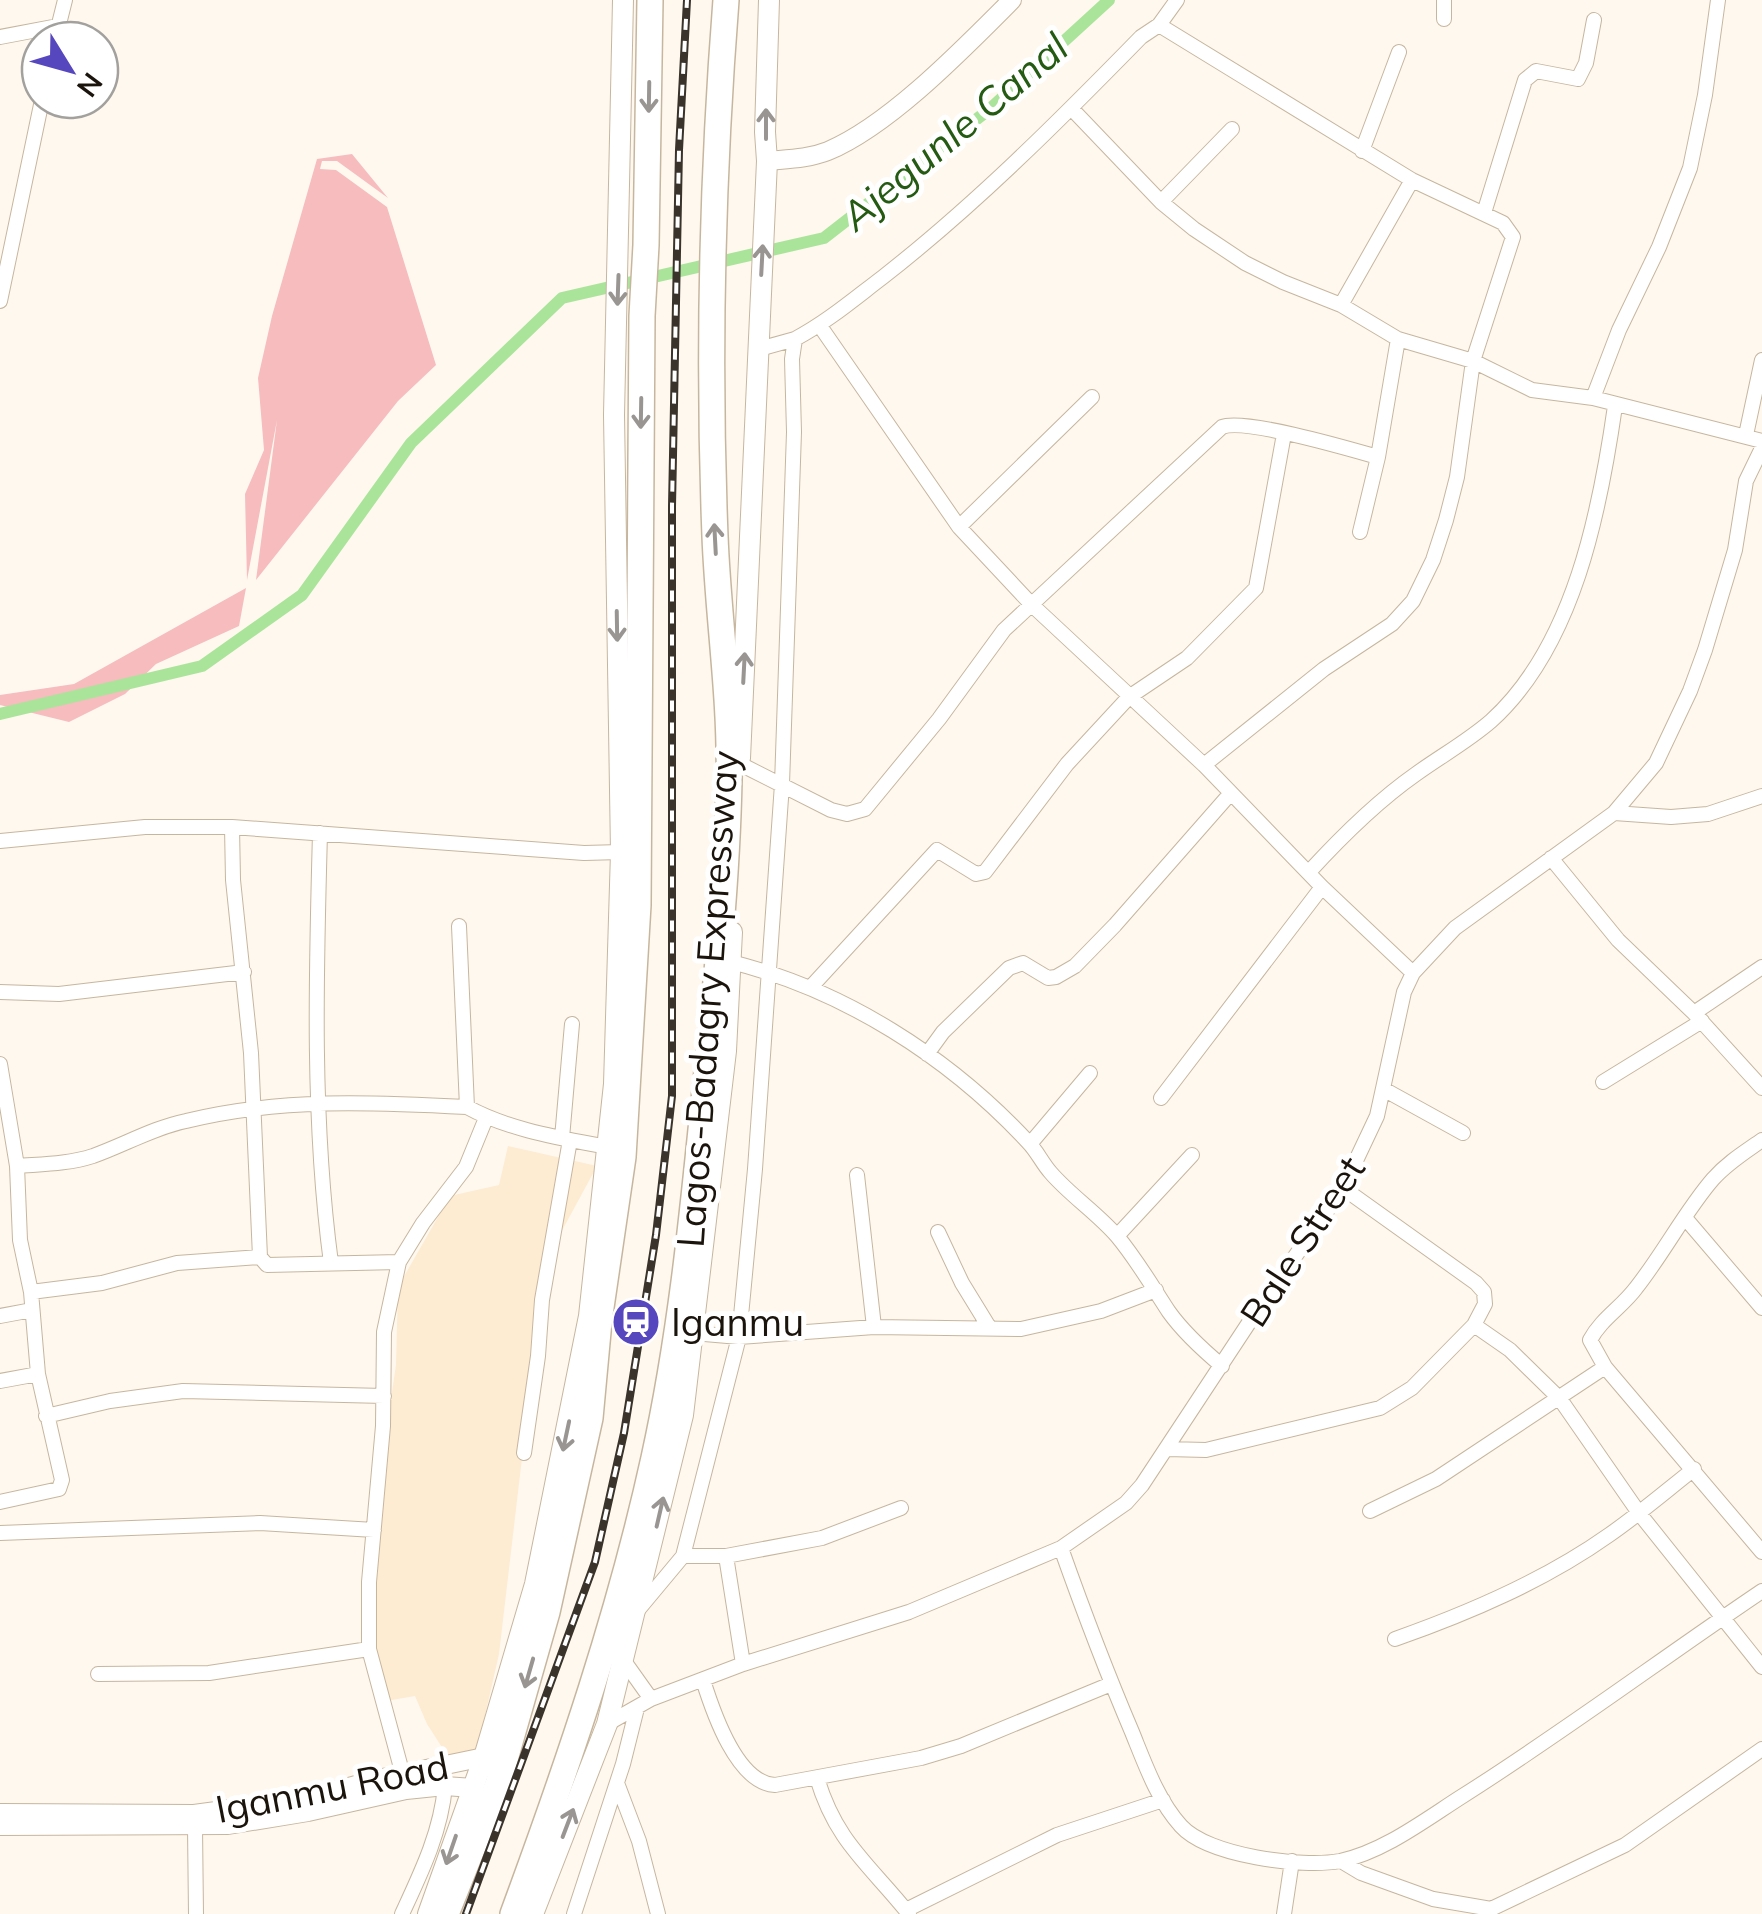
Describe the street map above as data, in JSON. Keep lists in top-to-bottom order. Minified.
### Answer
{"streets":{"highway":["Lagos-Badagry Expressway"],"main road":["Iganmu Road"],"street":["Bale Street"]},"crossings":[["Lagos-Badagry Expressway","Bale Street"]],"water":["Ajegunle Canal"],"places":{"station":["Iganmu"]},"north":"bottom right"}
